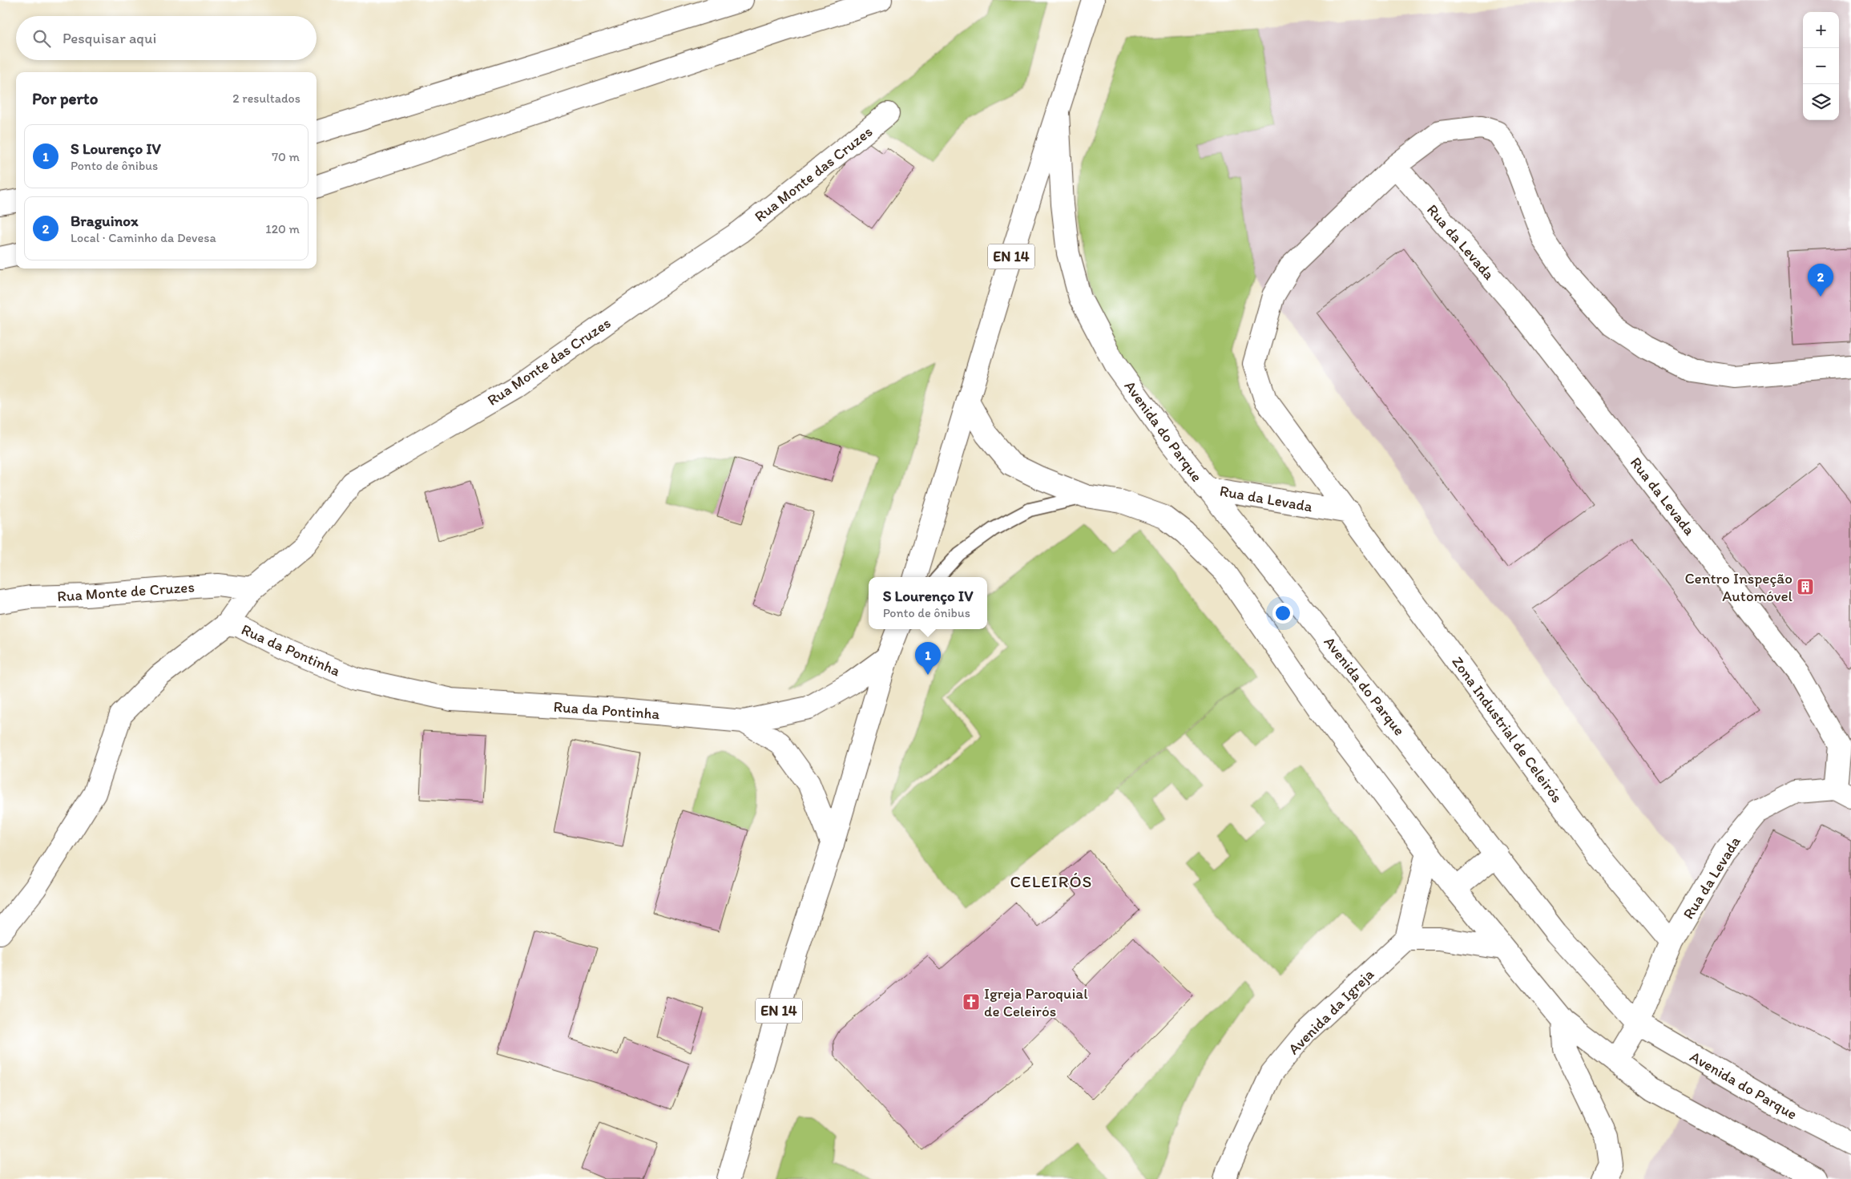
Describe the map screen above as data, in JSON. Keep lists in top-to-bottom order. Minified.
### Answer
{"streets":{"main road":["Rua Monte das Cruzes","Rua da Levada","EN 14","Avenida do Parque","Rua Monte de Cruzes","Rua da Pontinha","Zona Industrial de Celeirós","Avenida da Igreja"]},"crossings":[["Rua Monte das Cruzes","Rua Monte de Cruzes"],["Rua Monte das Cruzes","Rua da Pontinha"],["Rua da Levada","Avenida do Parque"],["Rua da Levada","Zona Industrial de Celeirós"],["EN 14","Avenida do Parque"],["EN 14","Rua da Pontinha"]],"districts":["CELEIRÓS"],"places":{"building":["Centro Inspeção Automóvel"],"church":["Igreja Paroquial de Celeirós"]},"page":{"map_buttons":["+","−"],"search":"Pesquisar aqui","heading":["Por perto","2 resultados"],"list":[{"mark":"1","name":"S Lourenço IV","note":"Ponto de ônibus","value":"70 m"},{"mark":"2","name":"Braguinox","note":"Local · Caminho da Devesa","value":"120 m"}],"pins":["2","1"],"popup":["S Lourenço IV","Ponto de ônibus"]}}
